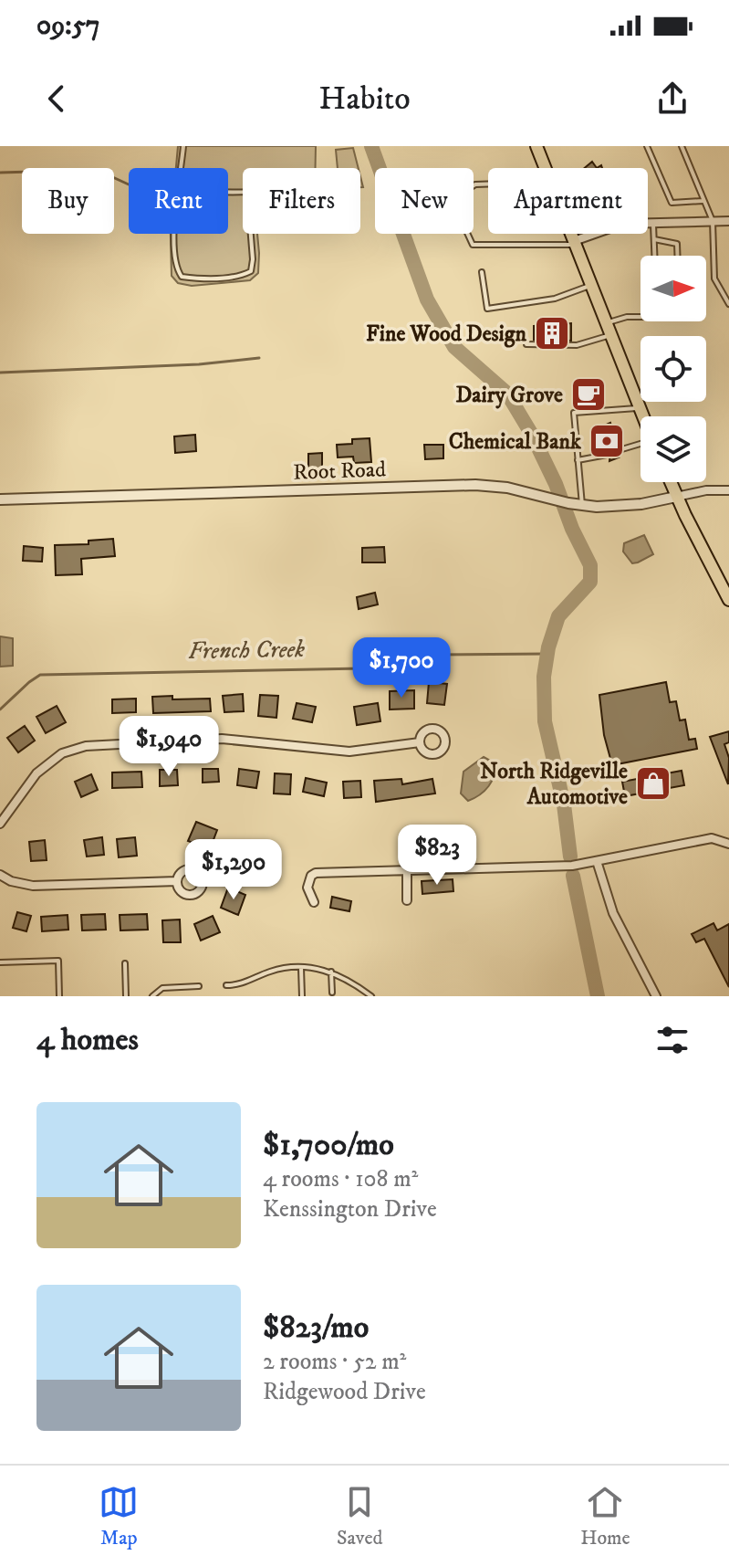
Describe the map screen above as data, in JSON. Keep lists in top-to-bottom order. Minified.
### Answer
{"streets":{"street":["Root Road"]},"water":["French Creek"],"places":{"building":["Fine Wood Design"],"cafe":["Dairy Grove"],"bank":["Chemical Bank"],"shop":["North Ridgeville Automotive"]},"north":"right","page":{"status":"09:57","header":"Habito","chip":["Buy","Rent","Filters","New","Apartment"],"price":["$1,700","$1,940","$823","$1,290"],"heading":"4 homes","list":[{"name":"$1,700/mo","note":"4 rooms · 108 m² · Kenssington Drive"},{"name":"$823/mo","note":"2 rooms · 52 m² · Ridgewood Drive"}],"tabs":["Map","Saved","Home"]}}
